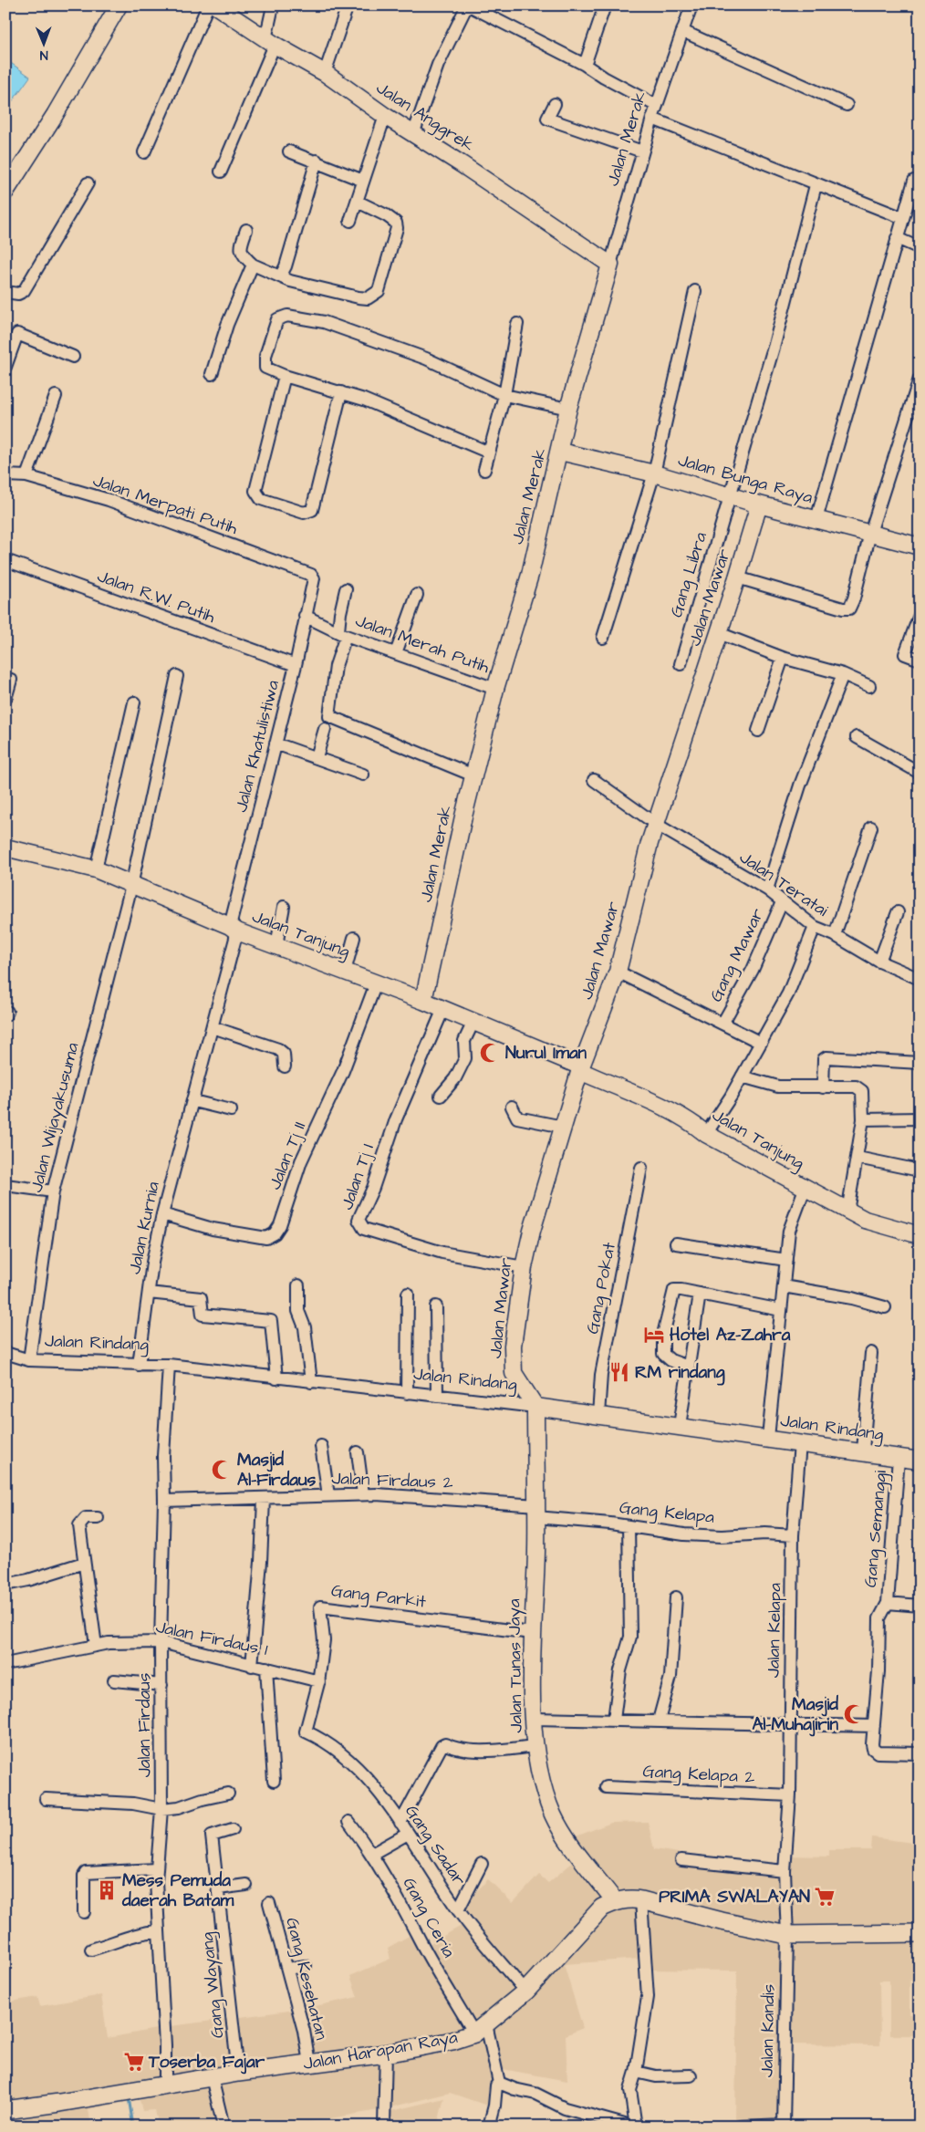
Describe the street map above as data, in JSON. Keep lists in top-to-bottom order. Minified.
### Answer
{"streets":{"main road":["Jalan Harapan Raya"],"street":["Jalan Anggrek","Jalan Merak","Jalan Bunga Raya","Jalan Merpati Putih","Gang Libra","Jalan R.W. Putih","Jalan Mawar","Jalan Merah Putih","Jalan Khatulistiwa","Jalan Teratai","Jalan Tanjung","Gang Mawar","Jalan Wijayakusuma","Jalan Tj II","Jalan Tj I","Jalan Kurnia","Gang Pokat","Jalan Rindang","Jalan Firdaus 2","Gang Kelapa","Gang Semanggi","Gang Parkit","Jalan Kelapa","Jalan Firdaus 1","Jalan Tunas Jaya","Jalan Firdaus","Gang Kelapa 2","Gang Sadar","Gang Ceria","Gang Kesehatan","Gang Wayang","Jalan Kandis"]},"crossings":[["Jalan Anggrek","Jalan Merak"],["Jalan Merak","Jalan Bunga Raya"],["Jalan Merak","Jalan Merah Putih"],["Jalan Merak","Jalan Tanjung"],["Jalan Bunga Raya","Gang Libra"],["Jalan Bunga Raya","Jalan Mawar"],["Jalan Merpati Putih","Jalan Khatulistiwa"],["Jalan R.W. Putih","Jalan Khatulistiwa"],["Jalan Mawar","Jalan Teratai"],["Jalan Mawar","Jalan Tanjung"],["Jalan Mawar","Gang Mawar"],["Jalan Mawar","Jalan Tj I"],["Jalan Mawar","Jalan Rindang"],["Jalan Mawar","Jalan Tunas Jaya"],["Jalan Merah Putih","Jalan Khatulistiwa"],["Jalan Khatulistiwa","Jalan Tanjung"],["Jalan Khatulistiwa","Jalan Kurnia"],["Jalan Teratai","Gang Mawar"],["Jalan Tanjung","Jalan Wijayakusuma"],["Jalan Tanjung","Jalan Tj II"],["Jalan Tanjung","Jalan Tj I"],["Jalan Tanjung","Jalan Kurnia"],["Jalan Wijayakusuma","Jalan Rindang"],["Jalan Tj II","Jalan Kurnia"],["Jalan Kurnia","Jalan Rindang"],["Gang Pokat","Jalan Rindang"],["Jalan Rindang","Gang Semanggi"],["Jalan Rindang","Jalan Kelapa"],["Jalan Rindang","Jalan Tunas Jaya"],["Jalan Rindang","Jalan Firdaus"],["Jalan Firdaus 2","Gang Kelapa"],["Jalan Firdaus 2","Jalan Tunas Jaya"],["Jalan Firdaus 2","Jalan Firdaus"],["Gang Kelapa","Jalan Kelapa"],["Gang Kelapa","Jalan Tunas Jaya"],["Gang Parkit","Jalan Firdaus 1"],["Gang Parkit","Jalan Tunas Jaya"],["Gang Parkit","Gang Sadar"],["Jalan Kelapa","Gang Kelapa 2"],["Jalan Kelapa","Jalan Kandis"],["Jalan Kelapa","Jalan Harapan Raya"],["Jalan Firdaus 1","Jalan Firdaus"],["Jalan Tunas Jaya","Jalan Harapan Raya"],["Jalan Firdaus","Jalan Harapan Raya"],["Gang Sadar","Jalan Harapan Raya"],["Gang Ceria","Jalan Harapan Raya"],["Gang Kesehatan","Jalan Harapan Raya"],["Gang Wayang","Jalan Harapan Raya"],["Jalan Kandis","Jalan Harapan Raya"]],"places":{"mosque":["Nurul Iman","Masjid Al-Firdaus","Masjid Al-Muhajirin"],"hotel":["Hotel Az-Zahra"],"restaurant":["RM rindang"],"building":["Mess Pemuda daerah Batam"],"supermarket":["PRIMA SWALAYAN","Toserba Fajar"]},"north":"bottom"}
